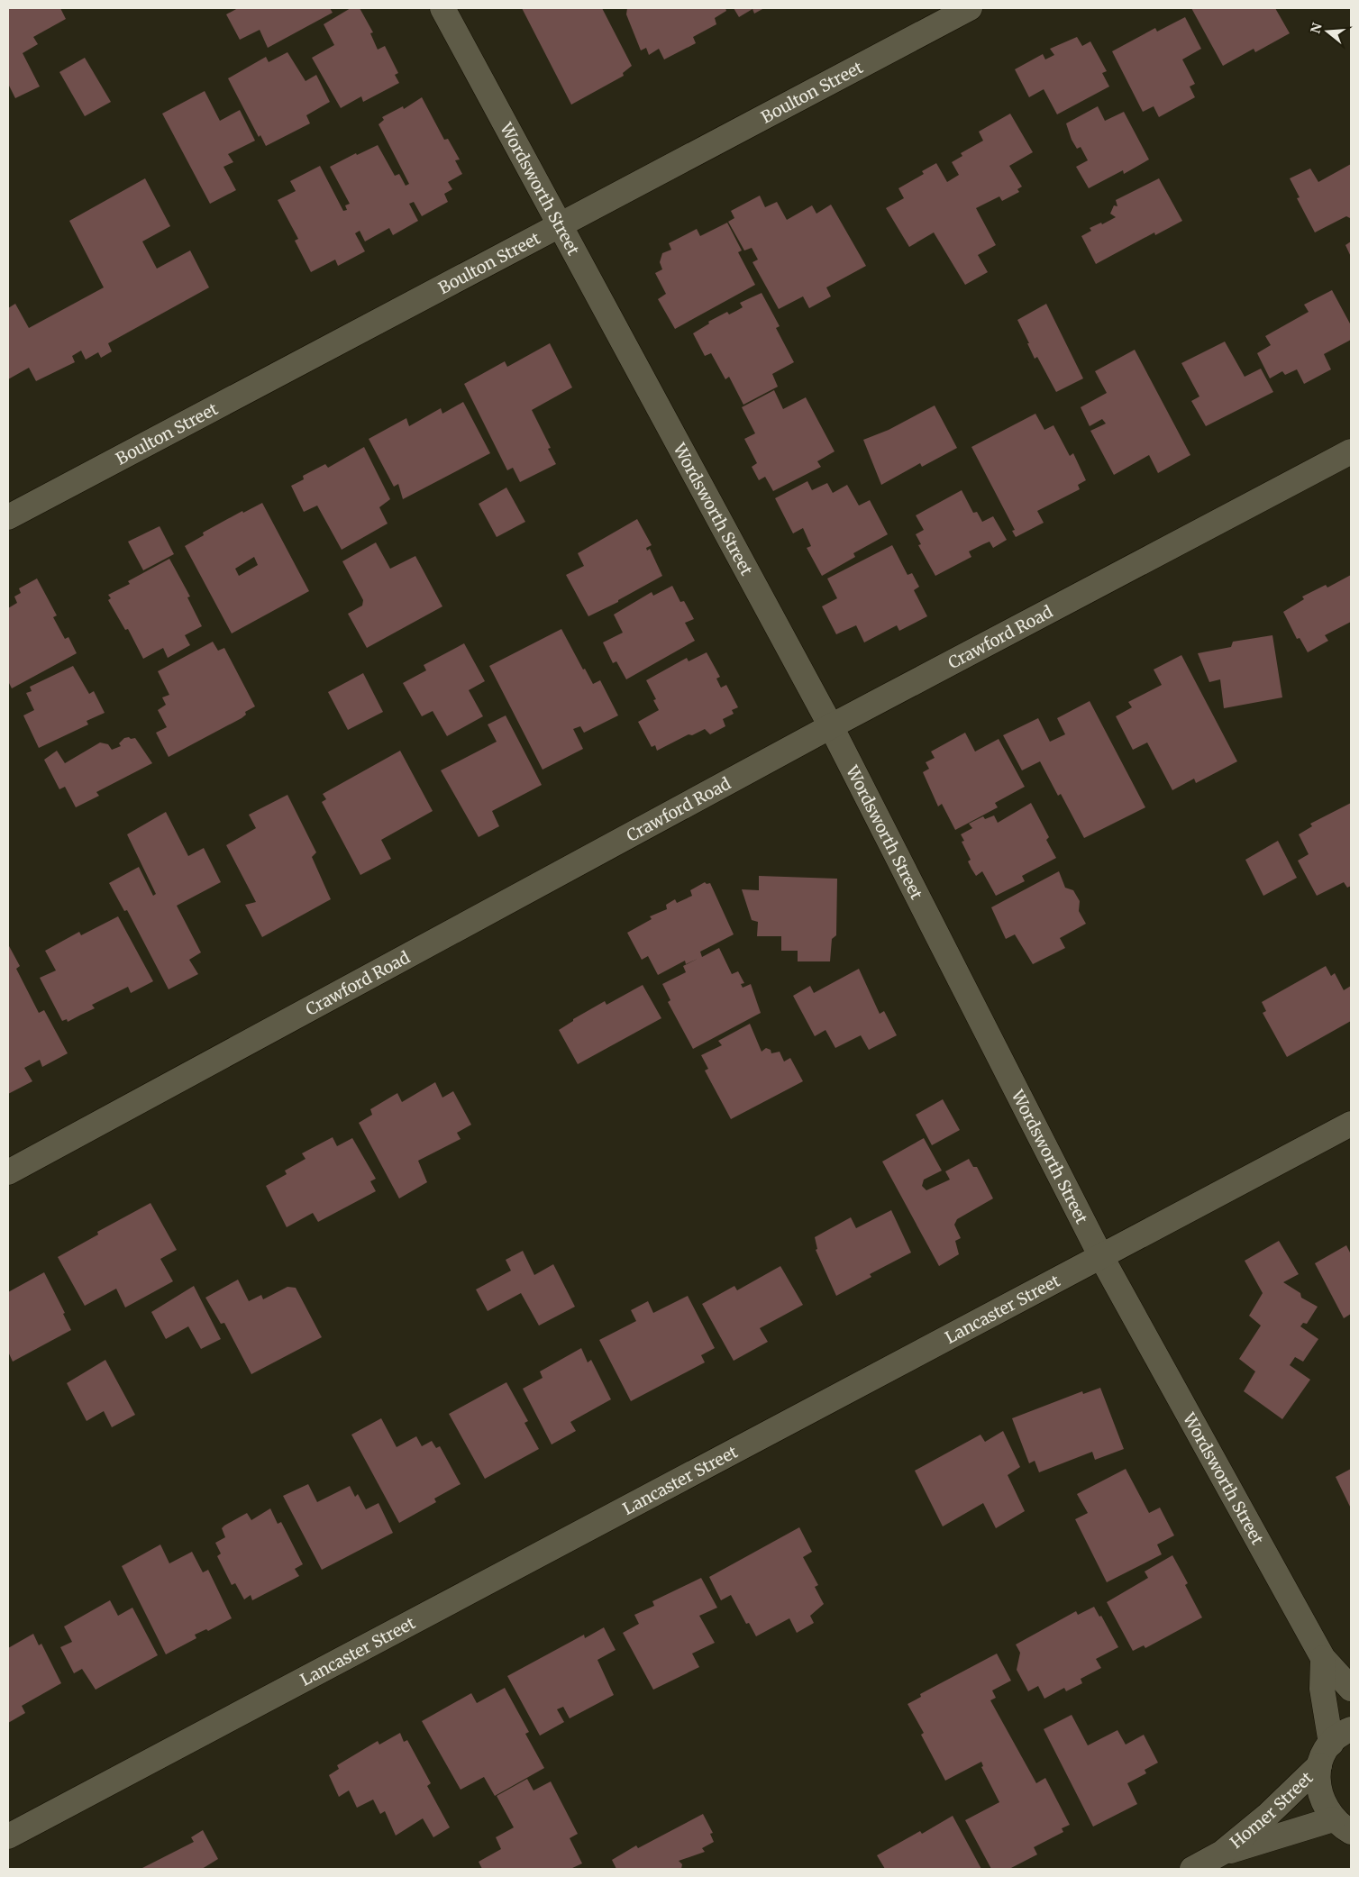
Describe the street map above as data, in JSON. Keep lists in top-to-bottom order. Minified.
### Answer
{"streets":{"street":["Boulton Street","Wordsworth Street","Crawford Road","Lancaster Street","Homer Street"]},"crossings":[["Boulton Street","Wordsworth Street"],["Wordsworth Street","Crawford Road"],["Wordsworth Street","Lancaster Street"]],"north":"left"}
